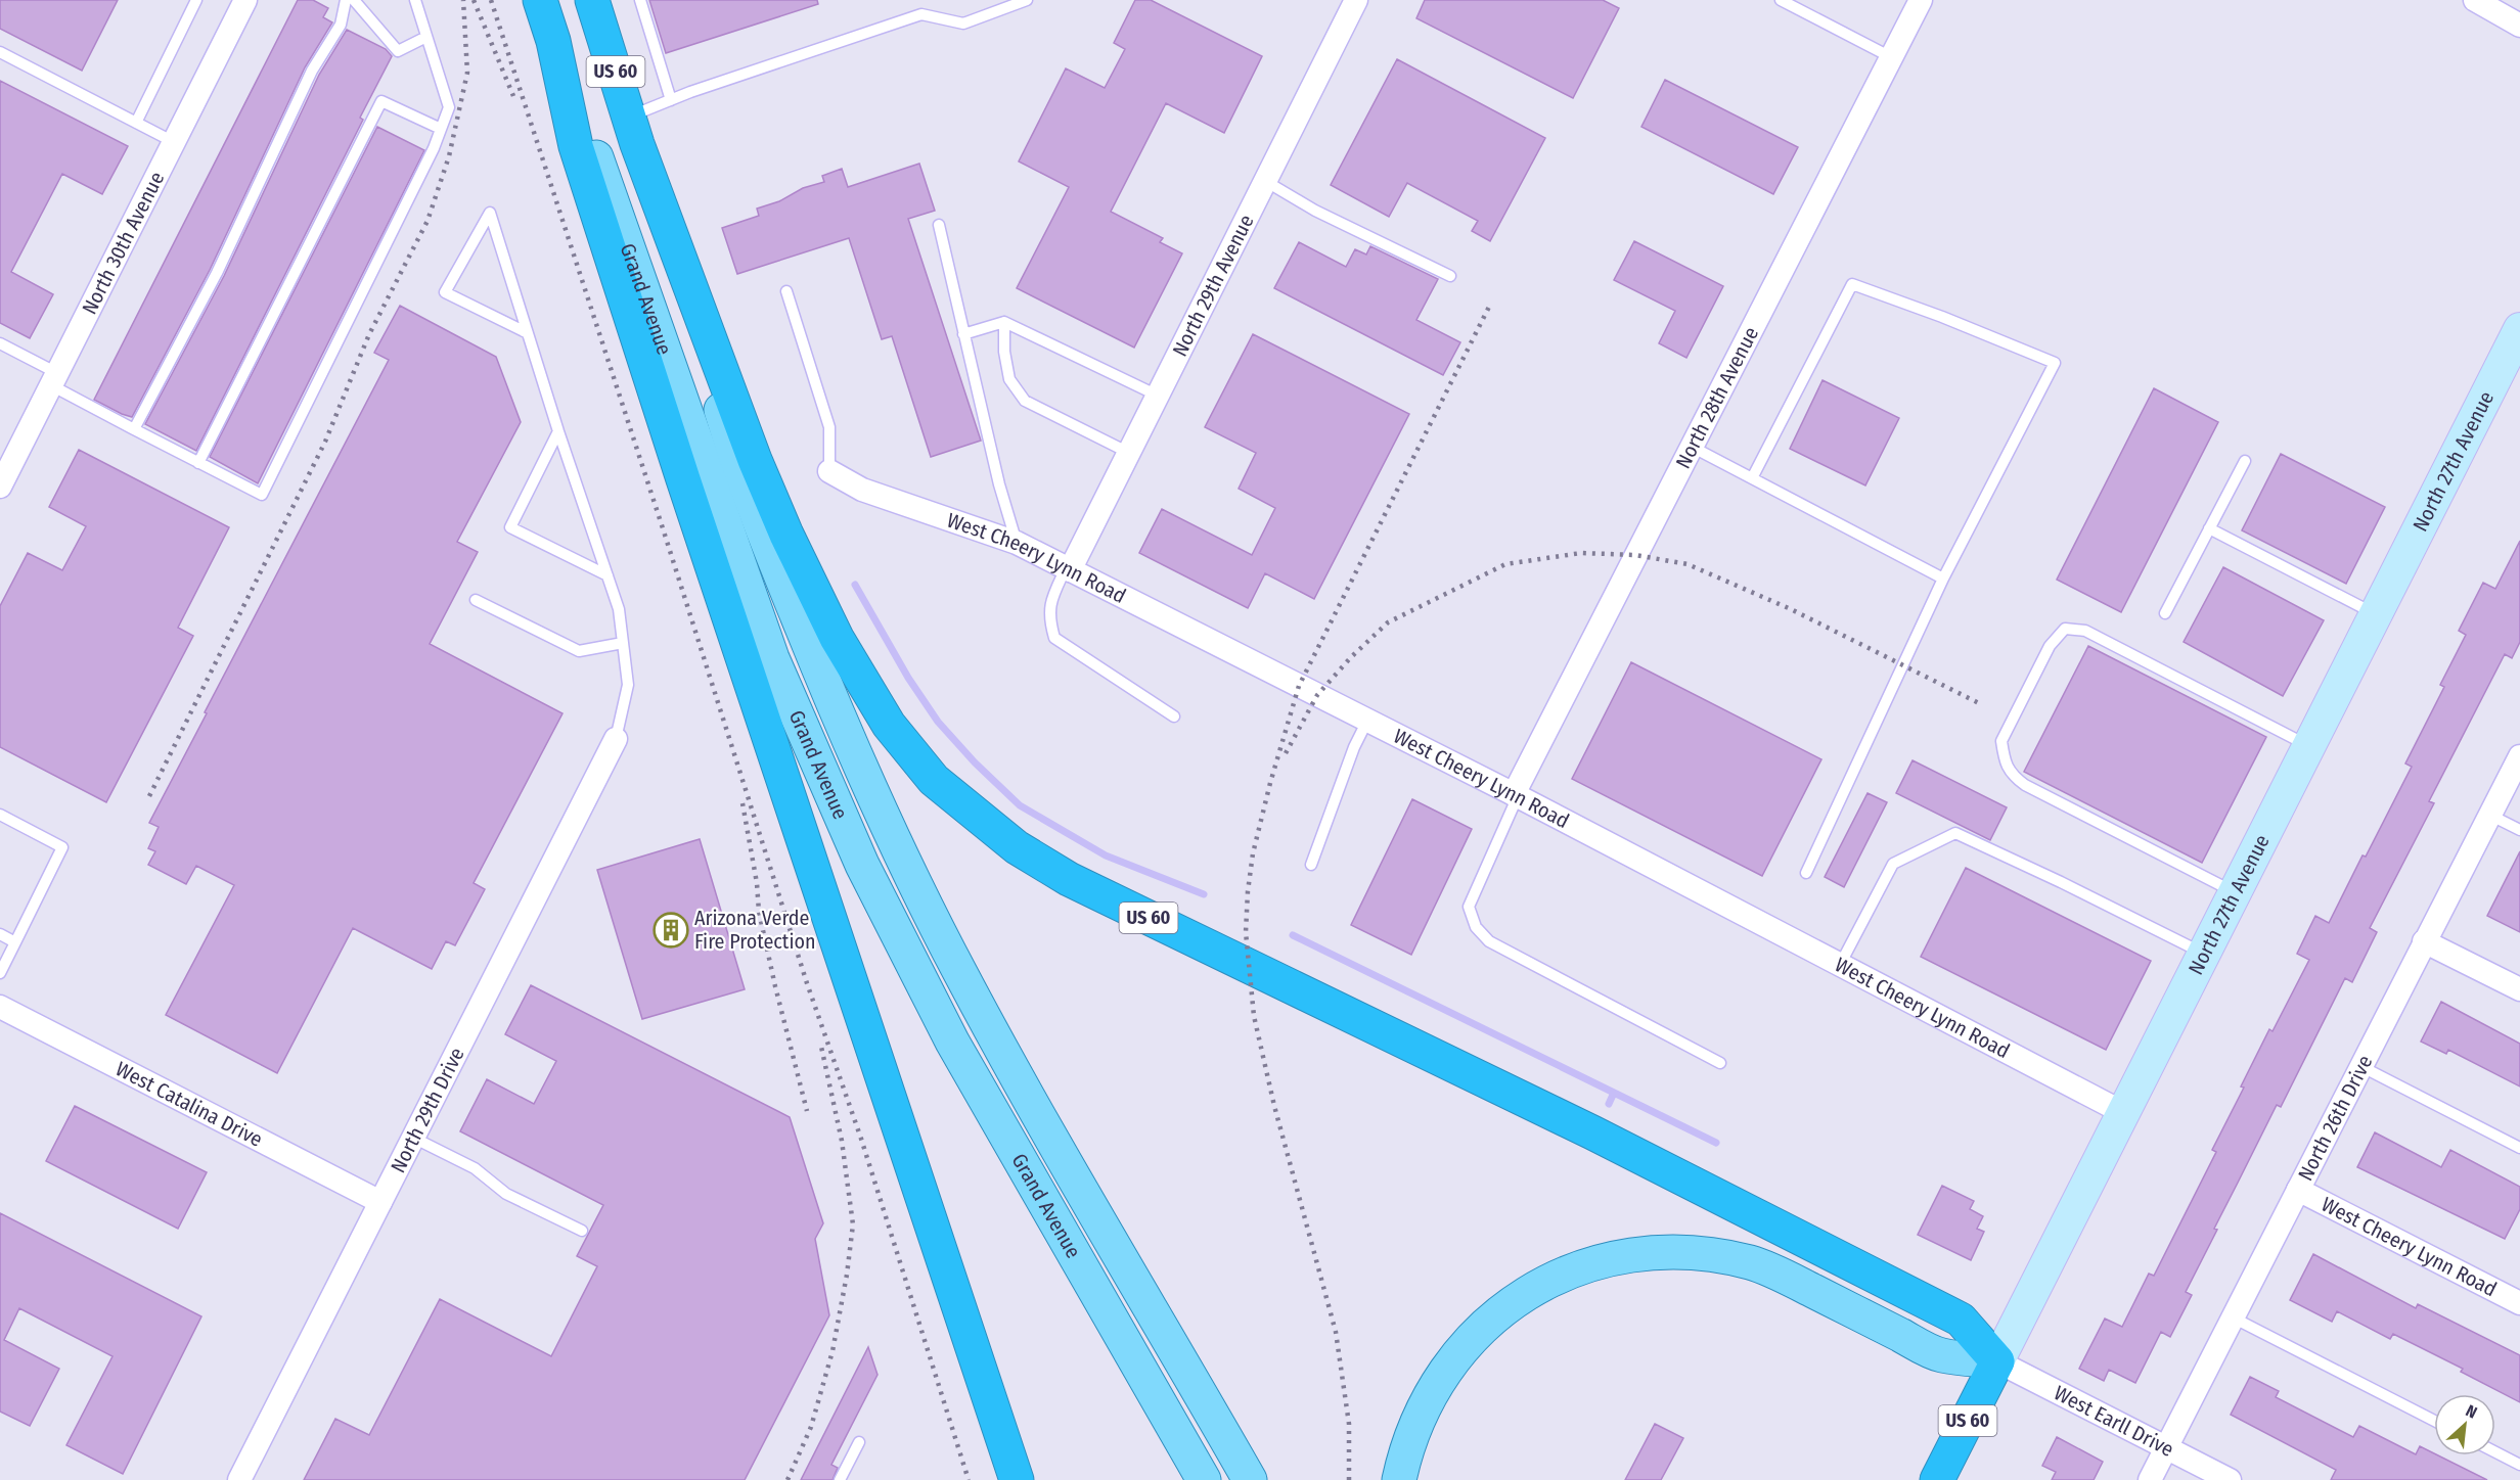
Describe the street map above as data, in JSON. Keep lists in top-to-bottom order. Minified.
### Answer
{"streets":{"highway":["US 60","Grand Avenue","North 27th Avenue"],"street":["North 30th Avenue","North 29th Avenue","North 28th Avenue","West Cheery Lynn Road","West Catalina Drive","North 29th Drive","North 26th Drive","West Earll Drive"]},"crossings":[["US 60","Grand Avenue"],["US 60","North 27th Avenue"],["US 60","West Earll Drive"],["North 29th Avenue","West Cheery Lynn Road"],["North 28th Avenue","West Cheery Lynn Road"],["North 27th Avenue","West Cheery Lynn Road"],["North 27th Avenue","West Earll Drive"],["West Cheery Lynn Road","North 26th Drive"],["West Catalina Drive","North 29th Drive"],["North 26th Drive","West Earll Drive"]],"places":{"building":["Arizona Verde Fire Protection"]},"north":"top right"}
